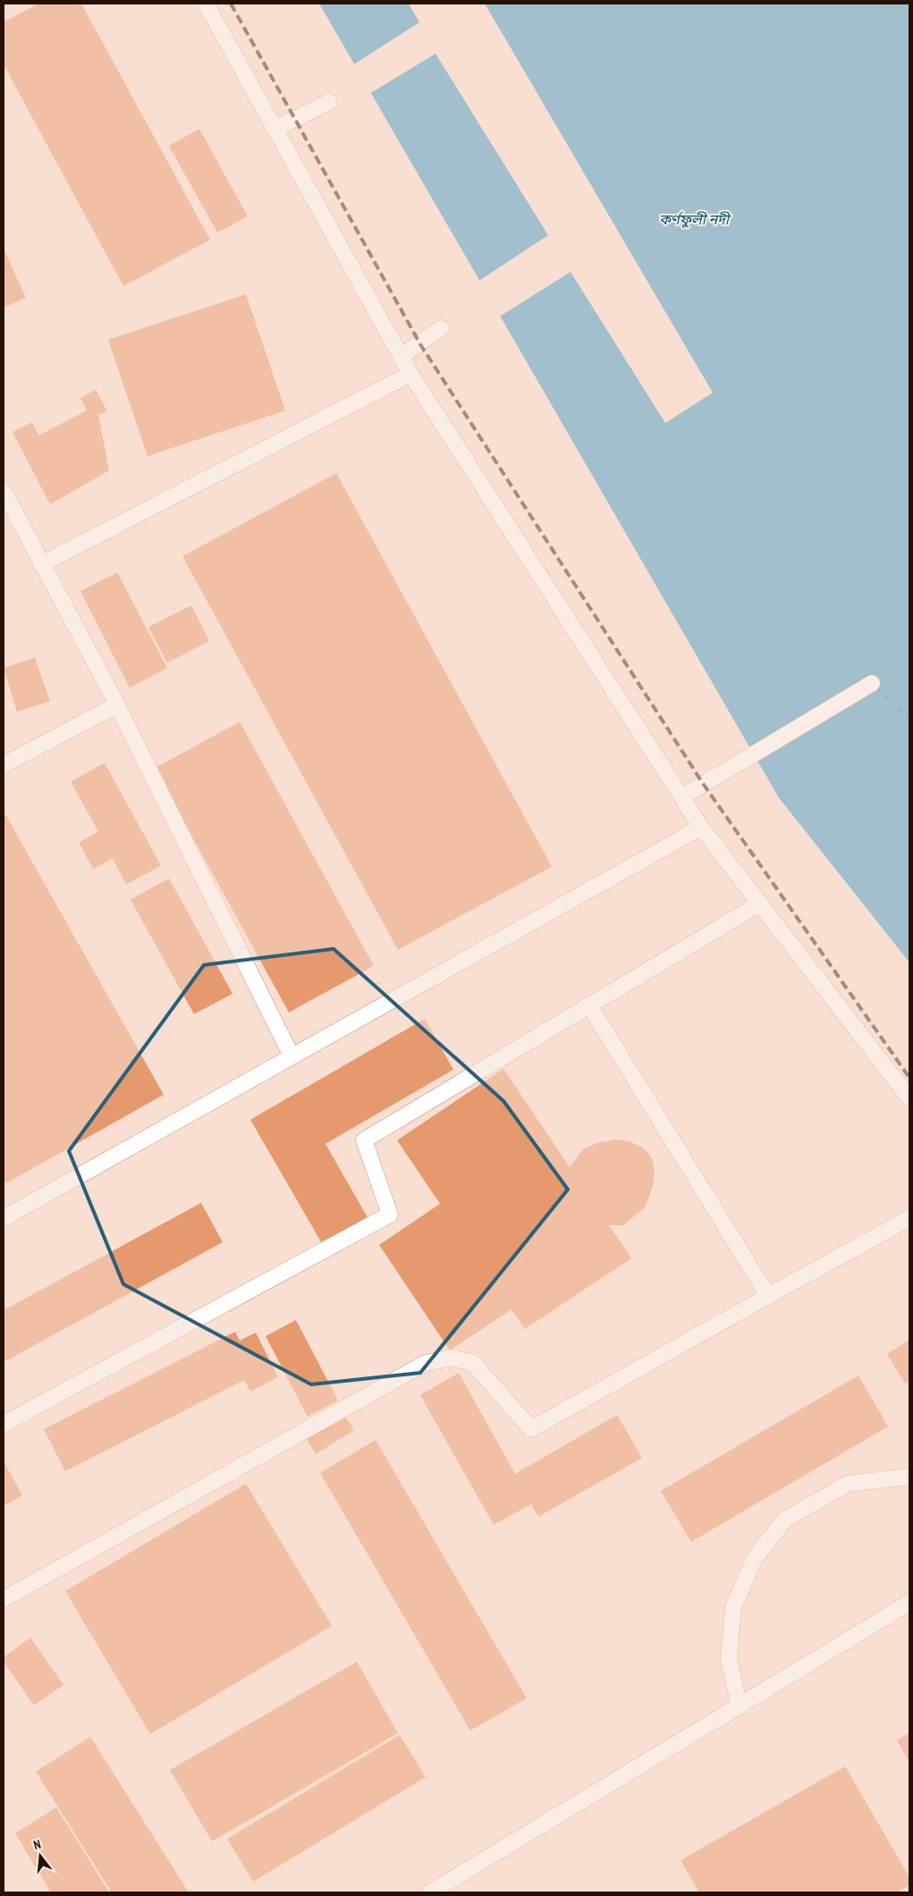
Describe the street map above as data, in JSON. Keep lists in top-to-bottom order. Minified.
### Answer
{"water":["কর্ণফুলী নদী"],"north":"top"}
